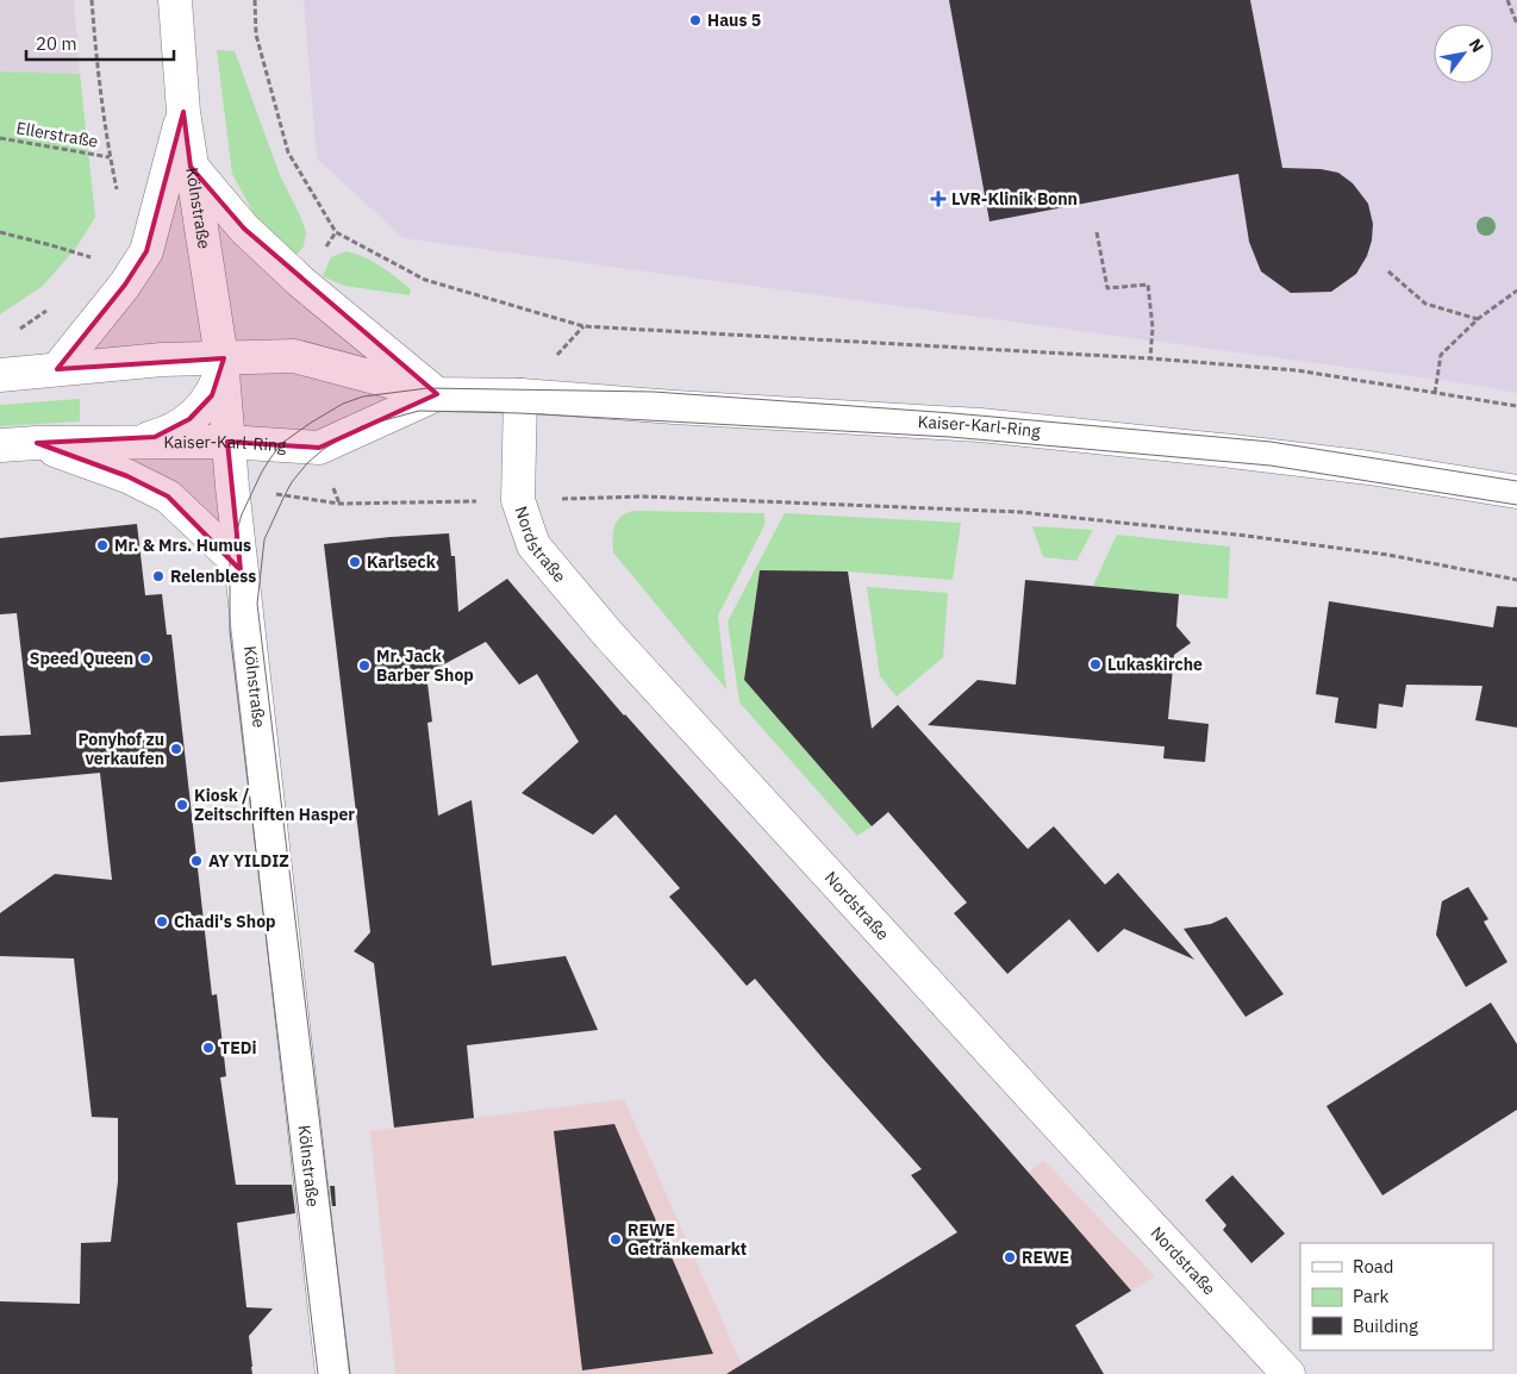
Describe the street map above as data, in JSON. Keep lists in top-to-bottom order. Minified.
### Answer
{"streets":{"main road":["Kölnstraße","Kaiser-Karl-Ring","Nordstraße"],"path":["Ellerstraße"]},"crossings":[["Kölnstraße","Kaiser-Karl-Ring"],["Kaiser-Karl-Ring","Nordstraße"]],"places":{"other":["Haus 5","Mr. & Mrs. Humus","Karlseck","Relenbless","Speed Queen","Lukaskirche","Mr. Jack Barber Shop","Ponyhof zu verkaufen","Kiosk / Zeitschriften Hasper","AY YILDIZ","Chadi's Shop","TEDi","REWE Getränkemarkt","REWE"],"health":["LVR-Klinik Bonn"]},"legend":["Road","Park","Building"],"scale_bar":"20 m","north":"top right"}
